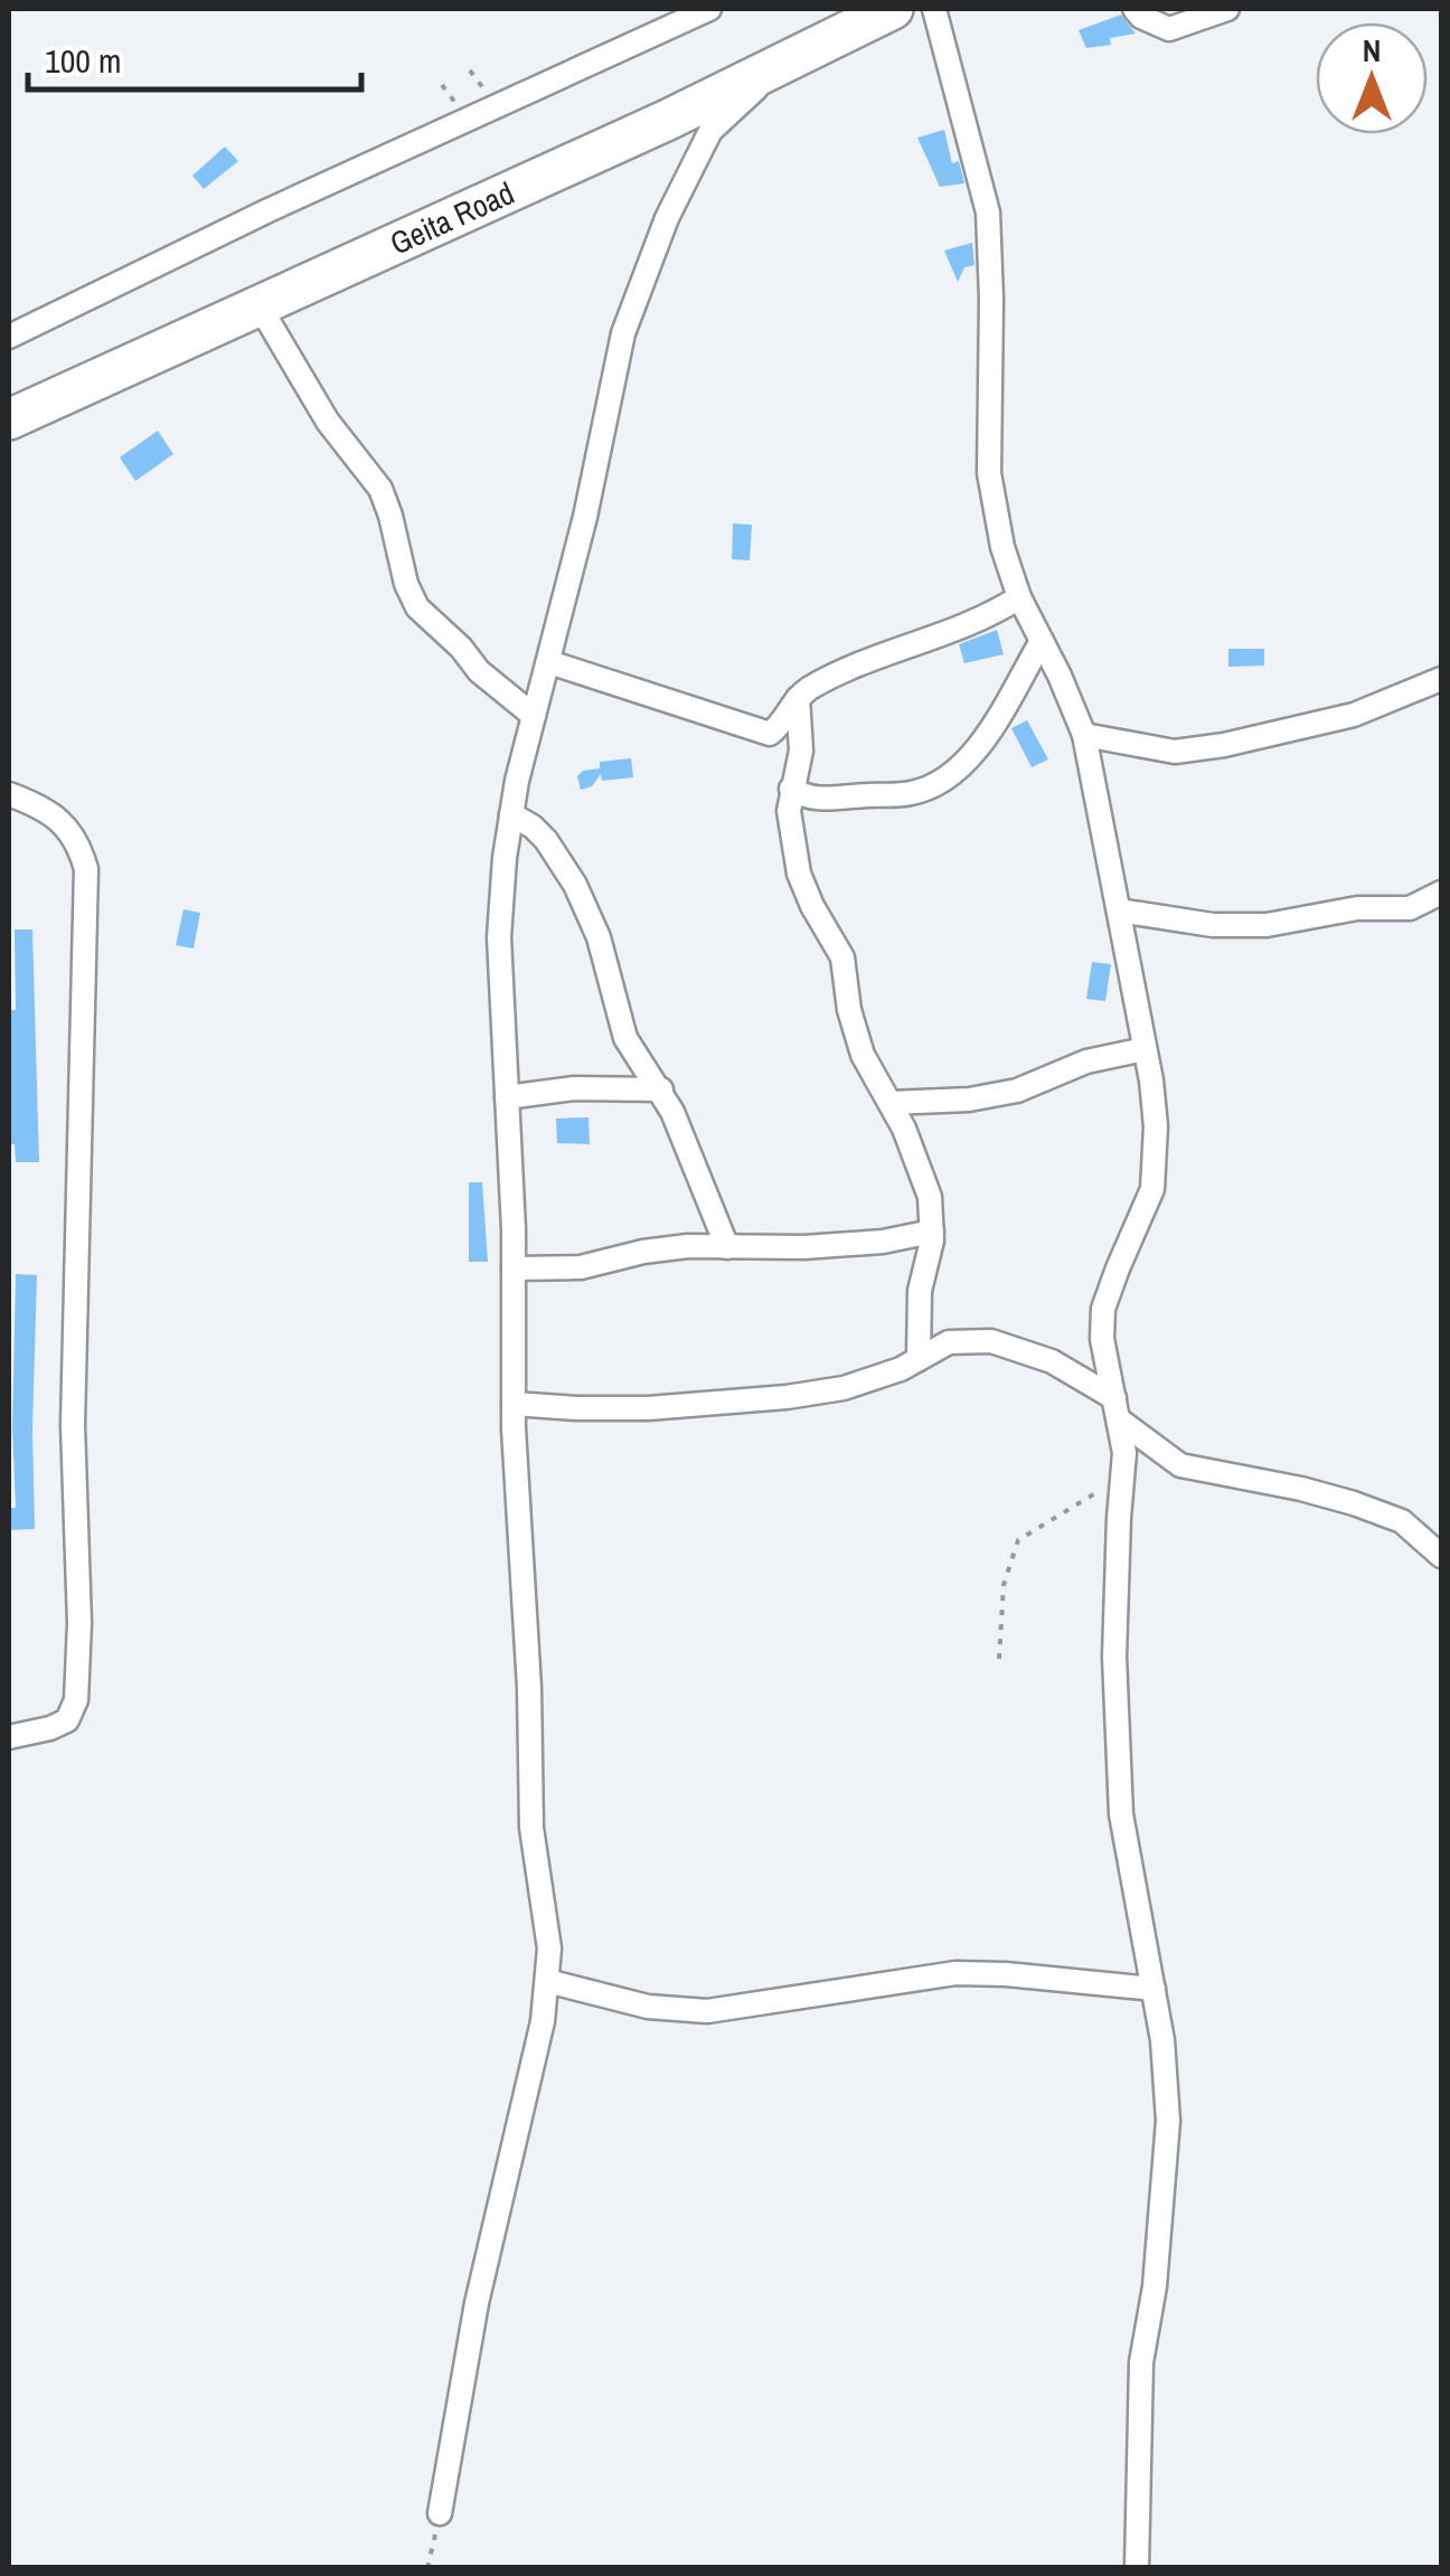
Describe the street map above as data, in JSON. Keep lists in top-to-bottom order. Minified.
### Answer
{"streets":{"highway":["Geita Road"]},"scale_bar":"100 m","north":"top"}
